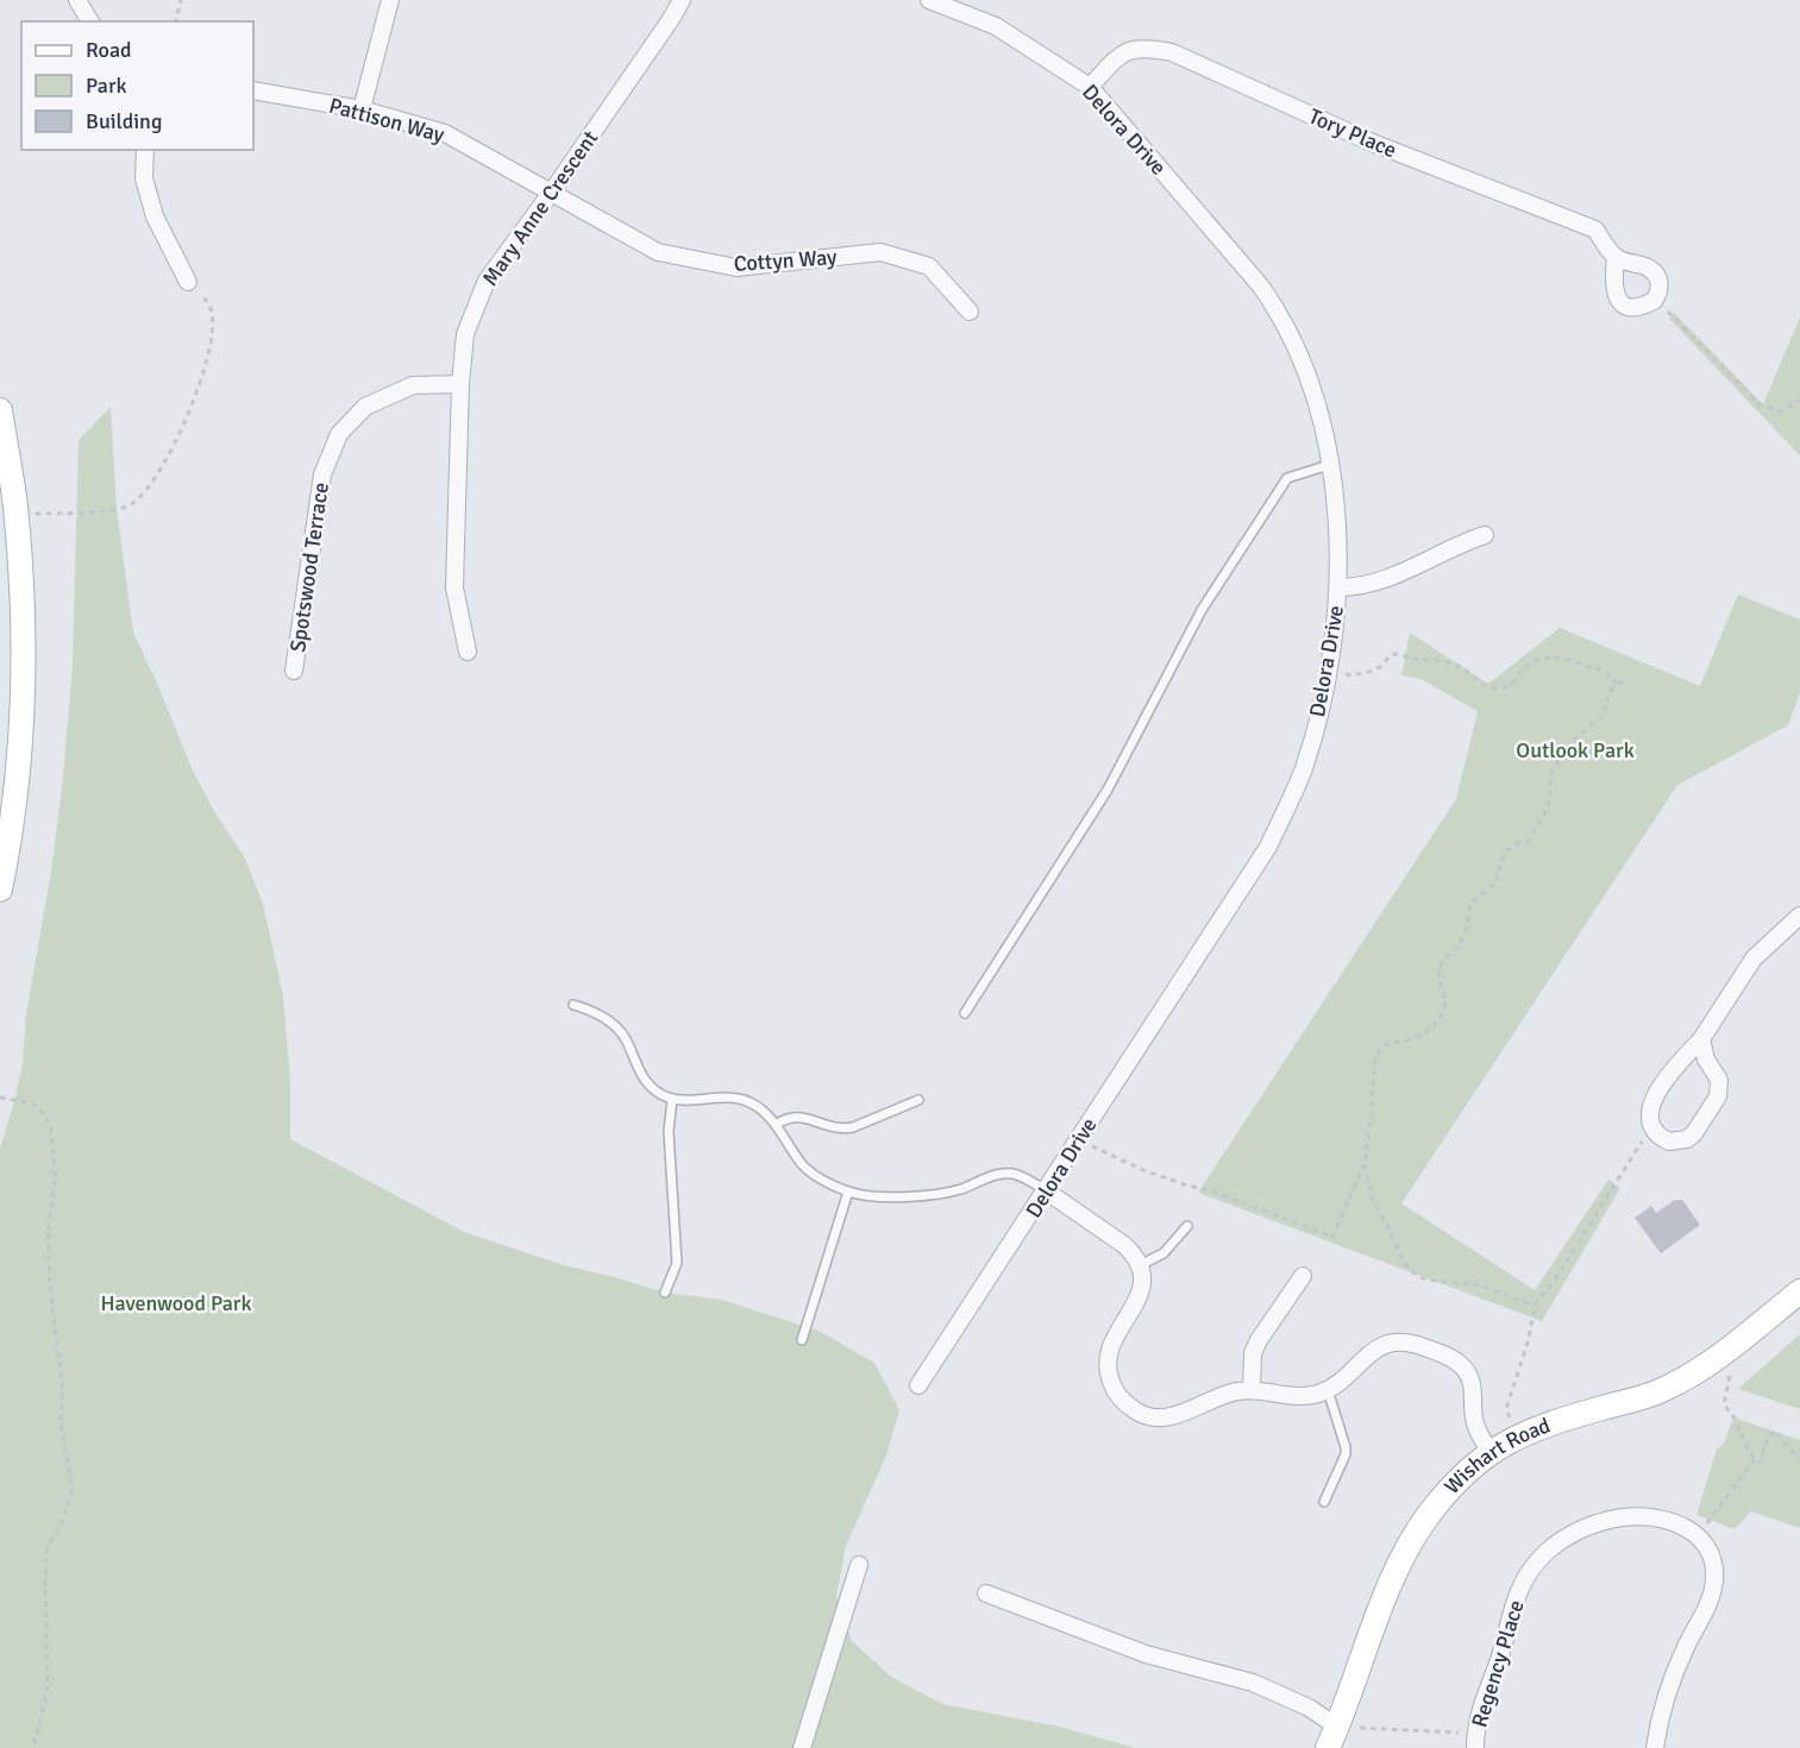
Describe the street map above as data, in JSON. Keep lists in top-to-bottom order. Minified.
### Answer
{"streets":{"street":["Pattison Way","Delora Drive","Tory Place","Mary Anne Crescent","Cottyn Way","Spotswood Terrace","Wishart Road","Regency Place"]},"crossings":[["Pattison Way","Mary Anne Crescent"],["Pattison Way","Cottyn Way"],["Delora Drive","Tory Place"],["Mary Anne Crescent","Cottyn Way"],["Mary Anne Crescent","Spotswood Terrace"]],"parks":["Outlook Park","Havenwood Park"],"legend":["Road","Park","Building"]}
